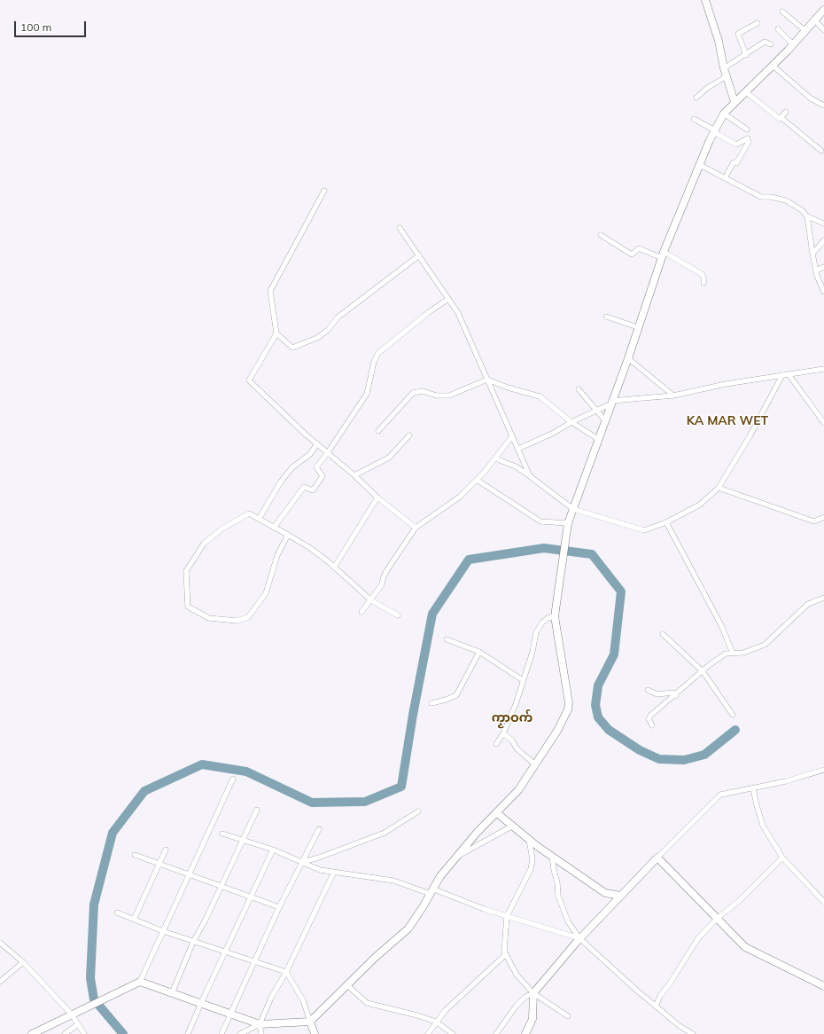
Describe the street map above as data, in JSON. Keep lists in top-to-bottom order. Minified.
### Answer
{"districts":["KA MAR WET","ကၟာဝက်"],"scale_bar":"100 m"}
